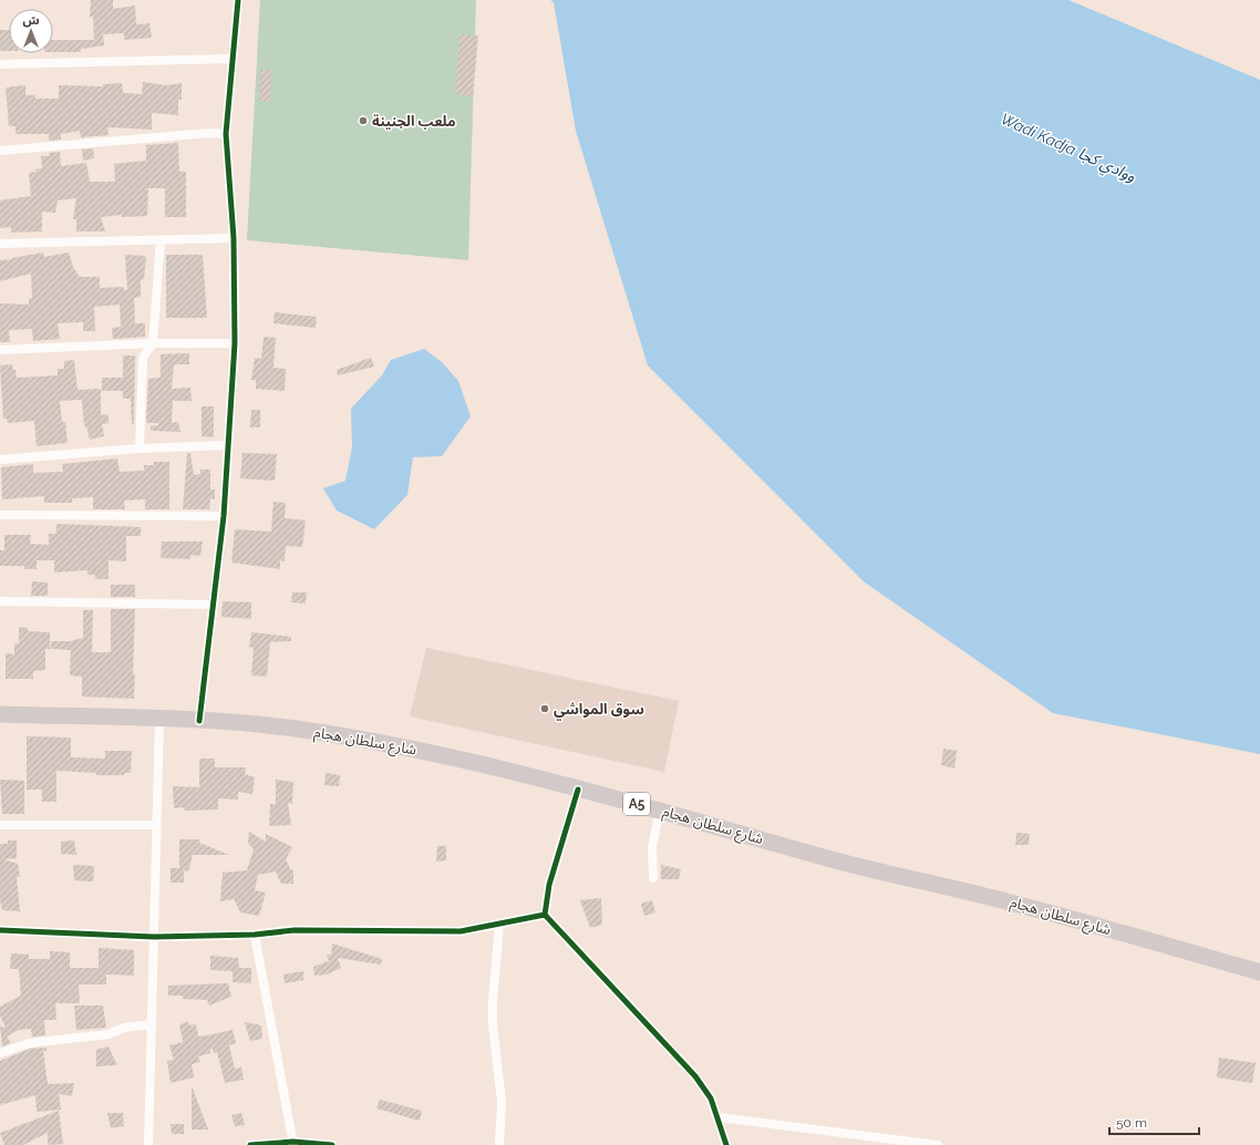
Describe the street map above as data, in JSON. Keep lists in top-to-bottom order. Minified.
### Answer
{"streets":{"highway":["شارع سلطان هجام","A5"]},"water":["Wadi Kadja ووادي كجا"],"places":["ملعب الجنينة","سوق المواشي"],"scale_bar":"50 m","north":"top"}
